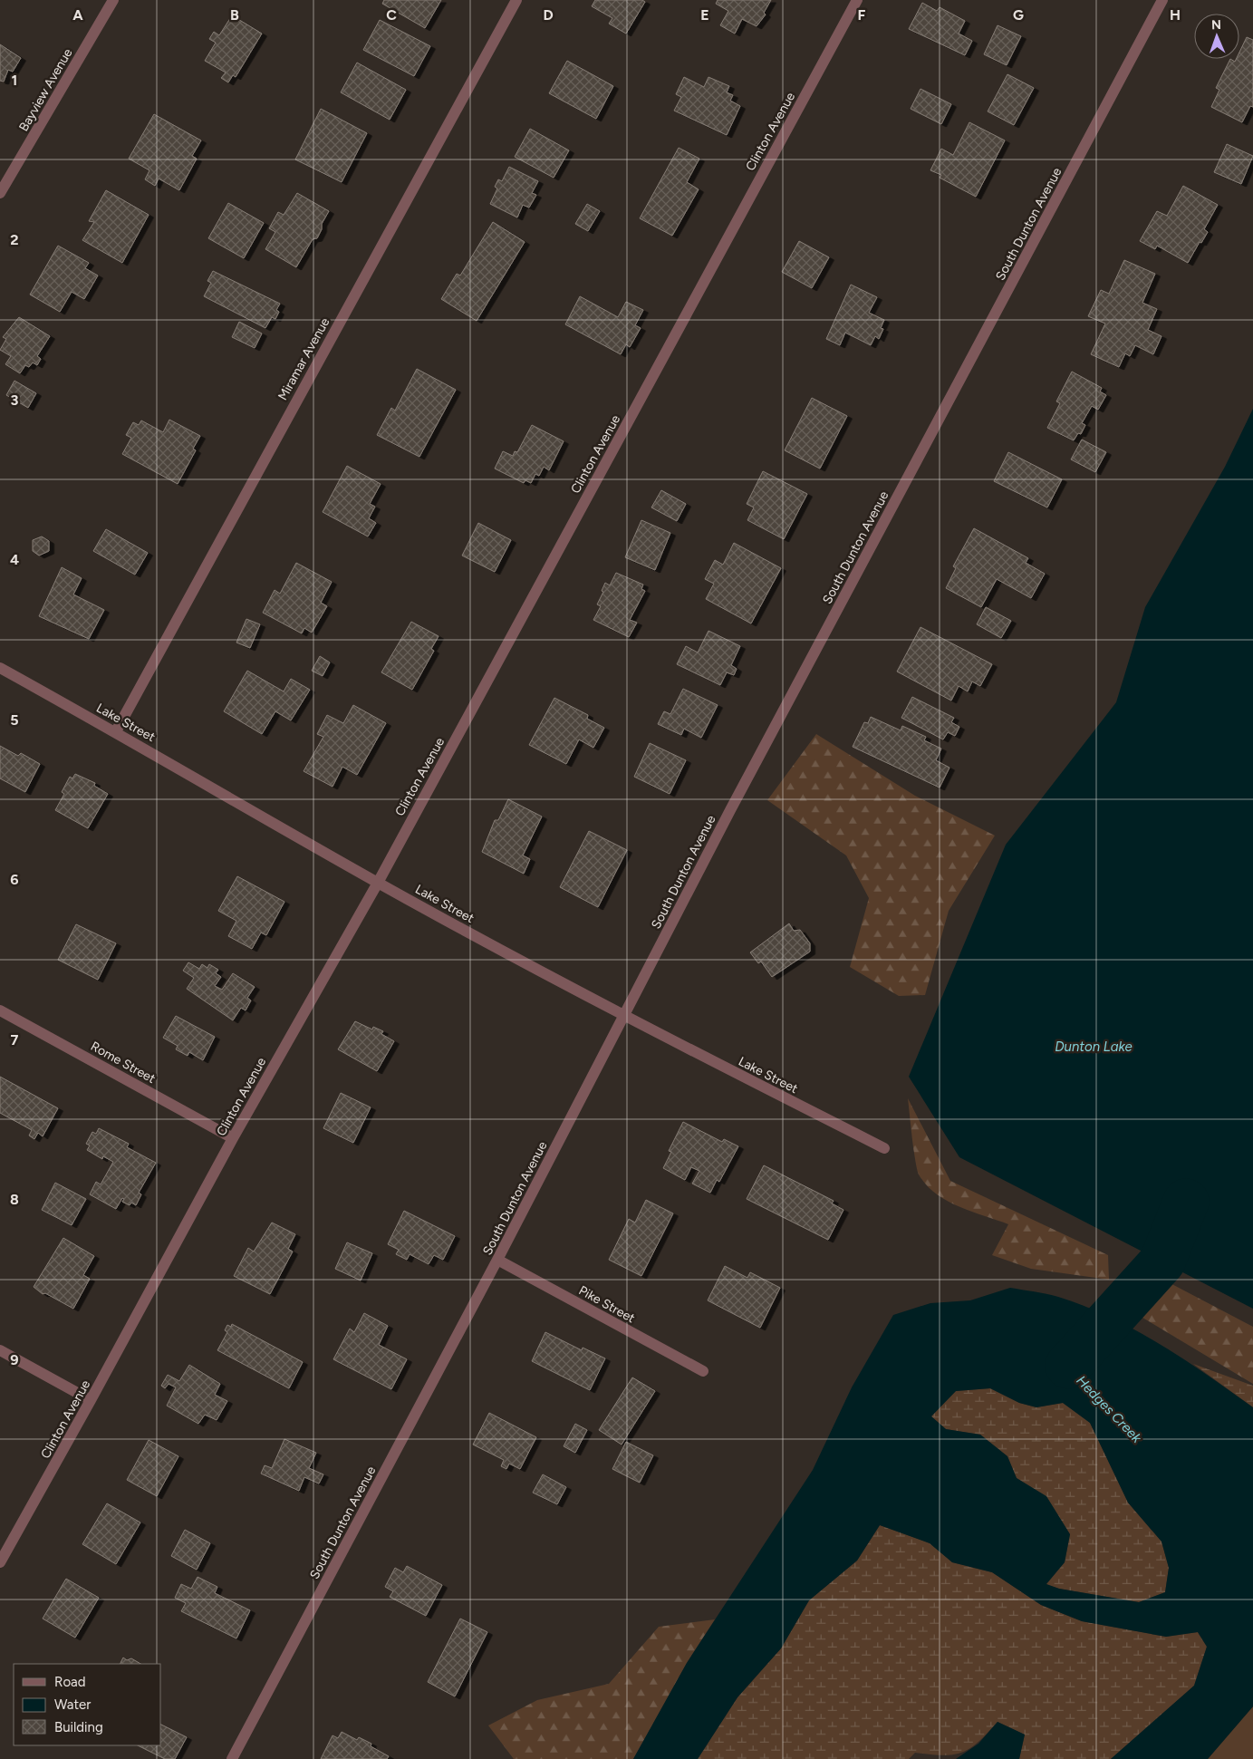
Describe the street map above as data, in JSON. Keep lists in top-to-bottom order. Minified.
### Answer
{"streets":{"street":["Bayview Avenue","Clinton Avenue","South Dunton Avenue","Miramar Avenue","Lake Street","Rome Street","Pike Street"]},"crossings":[["Clinton Avenue","Lake Street"],["Clinton Avenue","Rome Street"],["South Dunton Avenue","Lake Street"],["South Dunton Avenue","Pike Street"],["Miramar Avenue","Lake Street"]],"water":["Dunton Lake","Hedges Creek"],"legend":["Road","Water","Building"],"north":"top","grid":{"columns":["A","B","C","D","E","F","G","H"],"rows":["1","2","3","4","5","6","7","8","9"]}}
